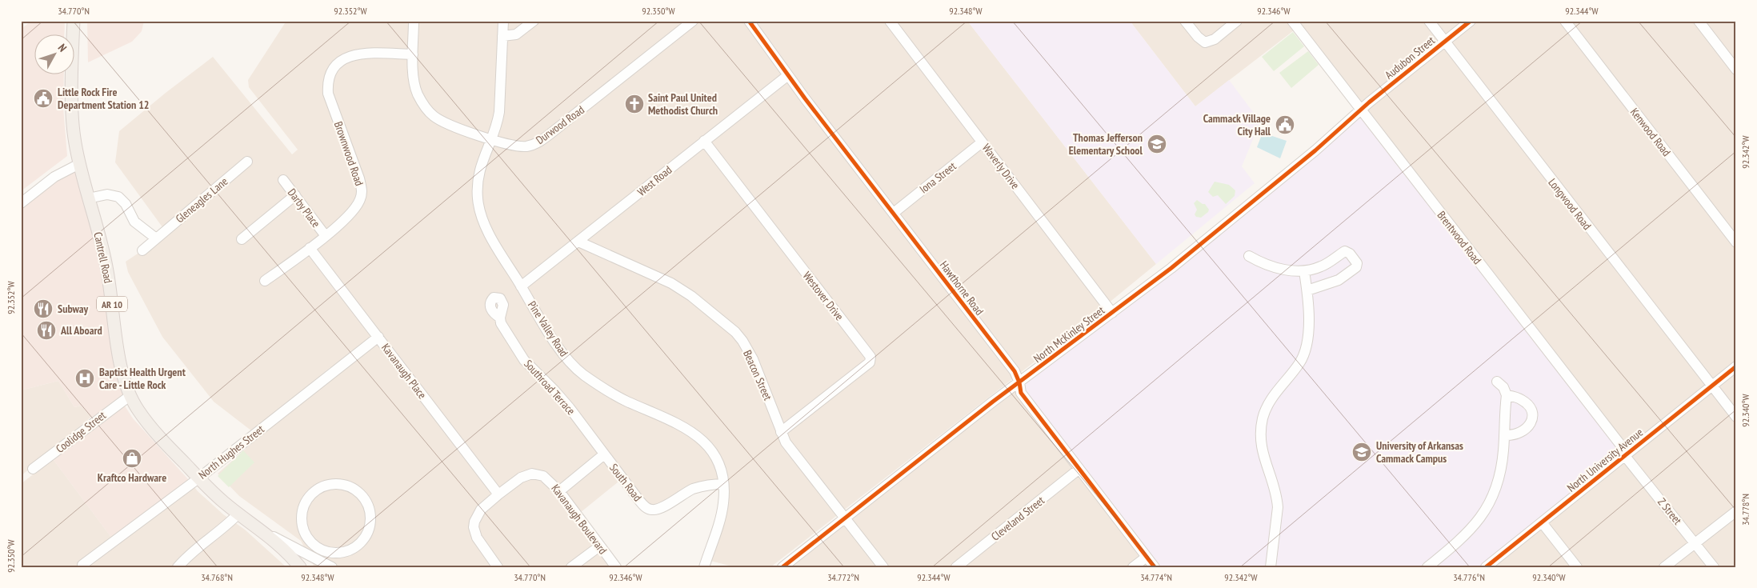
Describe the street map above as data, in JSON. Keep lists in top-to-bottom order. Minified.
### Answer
{"streets":{"main road":["Cantrell Road","AR 10"],"street":["Audubon Street","Durwood Road","Kenwood Road","Brownwood Road","Waverly Drive","Iona Street","West Road","Gleneagles Lane","Longwood Road","Darby Place","Brentwood Road","Hawthorne Road","Westover Drive","Pine Valley Road","North McKinley Street","Kavanaugh Place","Beacon Street","Southroad Terrace","Coolidge Street","North Hughes Street","North University Avenue","South Road","Z Street","Cleveland Street","Kavanaugh Boulevard"]},"crossings":[["Audubon Street","Longwood Road"],["Audubon Street","Brentwood Road"],["Audubon Street","North McKinley Street"],["Durwood Road","Brownwood Road"],["Durwood Road","Pine Valley Road"],["Brownwood Road","Darby Place"],["Brownwood Road","Kavanaugh Place"],["Waverly Drive","Iona Street"],["Waverly Drive","North McKinley Street"],["Iona Street","Hawthorne Road"],["West Road","Hawthorne Road"],["West Road","Westover Drive"],["West Road","Pine Valley Road"],["West Road","Beacon Street"],["Longwood Road","North University Avenue"],["Brentwood Road","North McKinley Street"],["Brentwood Road","North University Avenue"],["Brentwood Road","Z Street"],["Cantrell Road","Coolidge Street"],["Cantrell Road","North Hughes Street"],["Hawthorne Road","North McKinley Street"],["Hawthorne Road","Cleveland Street"],["Westover Drive","Beacon Street"],["Pine Valley Road","South Road"],["North McKinley Street","Beacon Street"],["Kavanaugh Place","North Hughes Street"],["Kavanaugh Place","Kavanaugh Boulevard"],["Southroad Terrace","South Road"],["North University Avenue","Z Street"],["South Road","Kavanaugh Boulevard"]],"places":{"public building":["Little Rock Fire Department Station 12","Cammack Village City Hall"],"church":["Saint Paul United Methodist Church"],"school or university":["Thomas Jefferson Elementary School","University of Arkansas Cammack Campus"],"restaurant":["Subway","All Aboard"],"hospital":["Baptist Health Urgent Care - Little Rock"],"shop":["Kraftco Hardware"]},"north":"top right","coordinates":["34.770°N","92.352°W","92.350°W","92.348°W","92.346°W","92.344°W","92.342°W","92.340°W","34.778°N","34.768°N","34.772°N","34.774°N","34.776°N"]}
